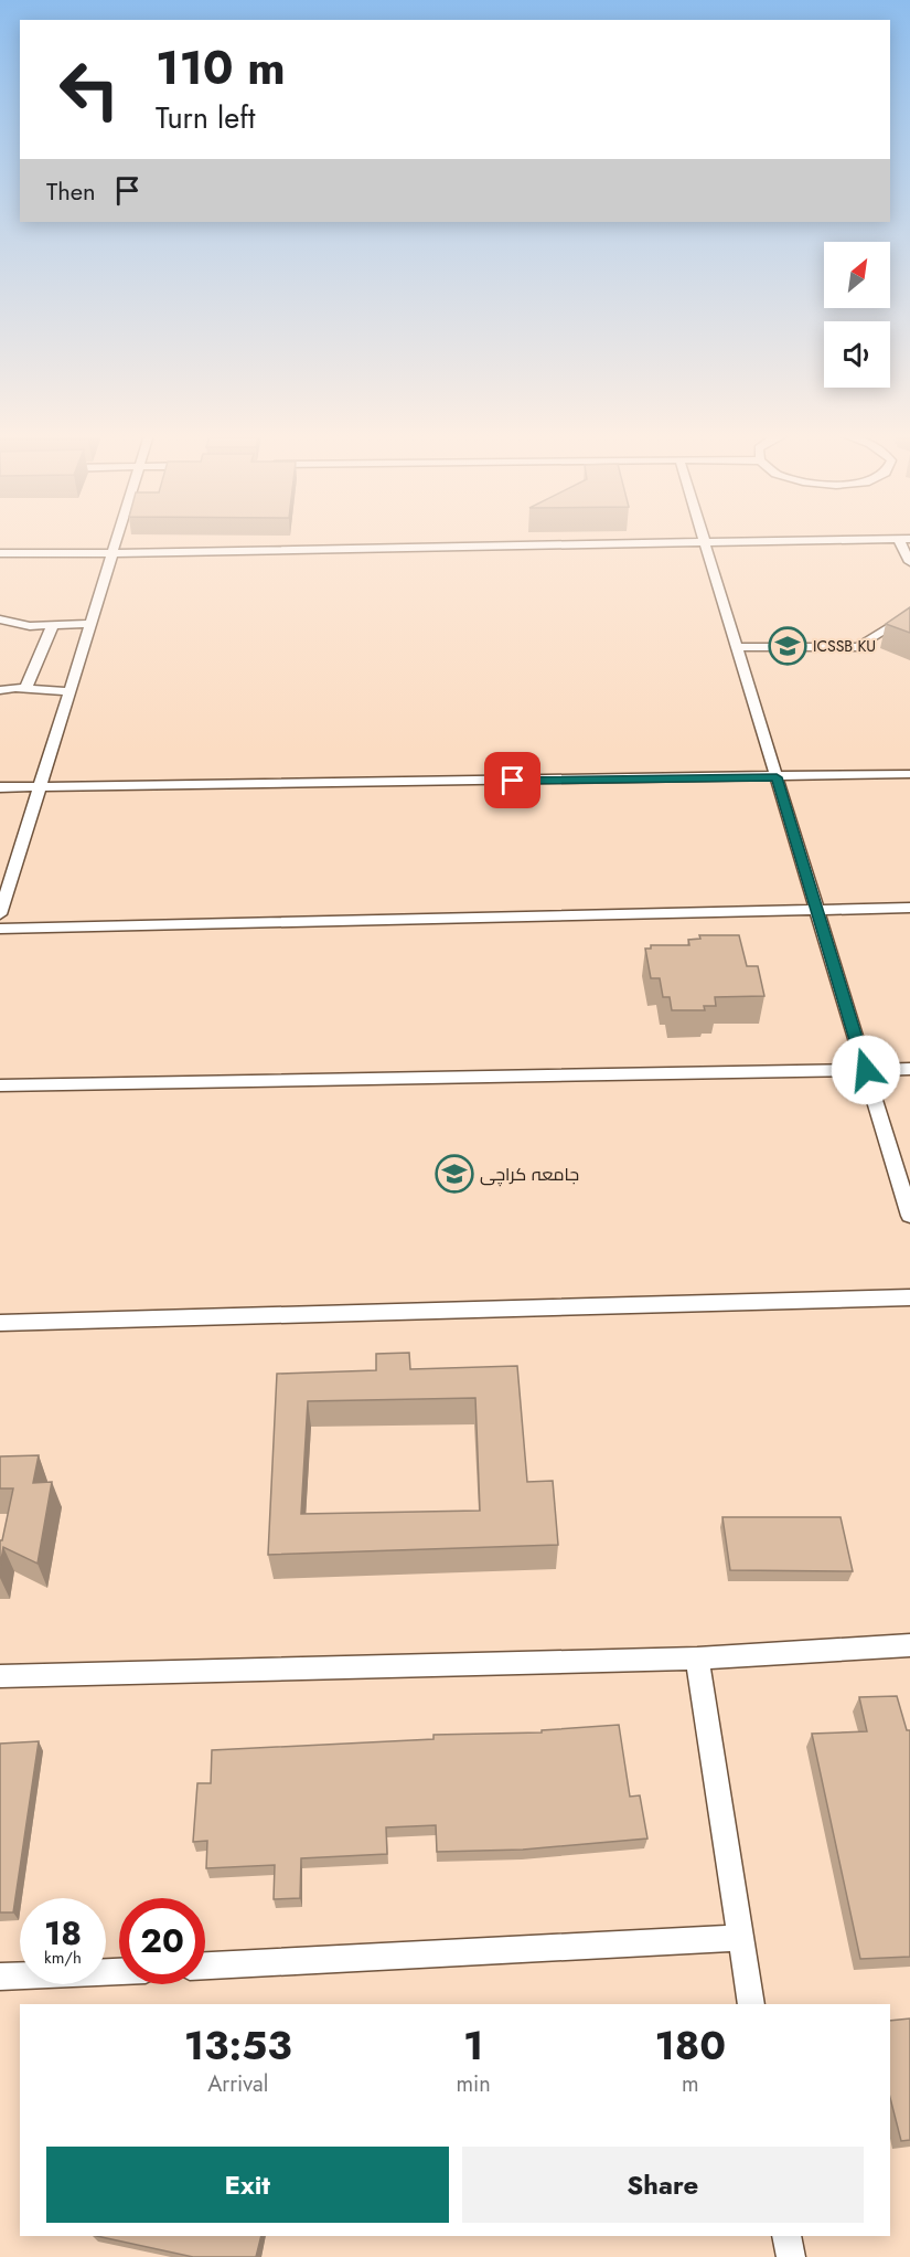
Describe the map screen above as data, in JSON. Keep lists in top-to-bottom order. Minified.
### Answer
{"places":{"school or university":["ICSSB KU","جامعہ کراچی"]},"north":"top right","page":{"turn":["110 m","Turn left"],"then":"Then","speed":"18 km/h","limit":"20","eta":["13:53","Arrival","1","min","180","m"],"buttons":["Exit","Share"]}}
